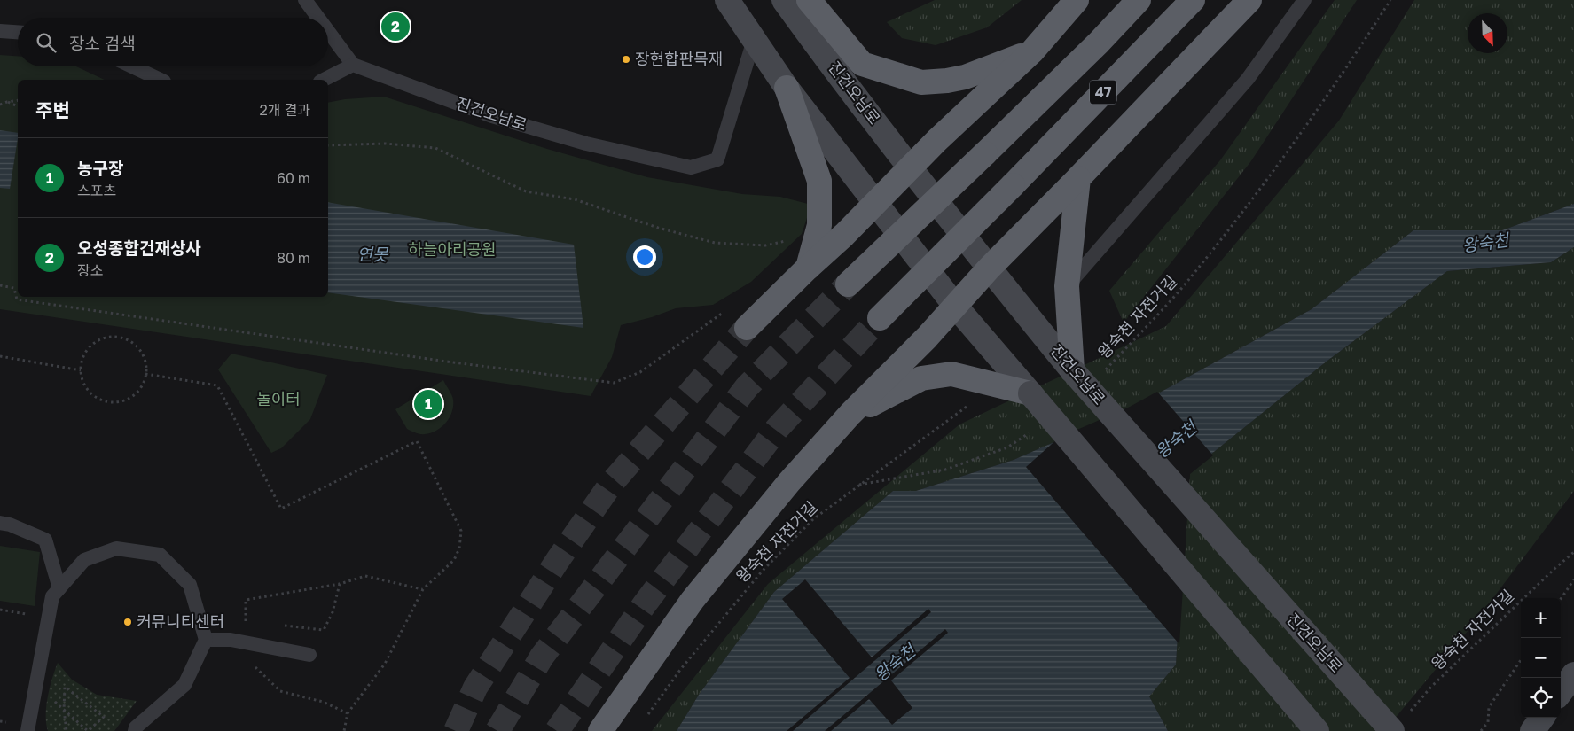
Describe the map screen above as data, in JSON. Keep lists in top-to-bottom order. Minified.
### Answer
{"streets":{"highway":["47"],"main road":["진건오남로"],"path":["왕숙천 자전거길"]},"water":["왕숙천","연못"],"parks":["하늘아리공원","놀이터"],"places":["장현합판목재","커뮤니티센터"],"north":"bottom right","page":{"pins":["2","1"],"search":"장소 검색","heading":["주변","2개 결과"],"list":[{"mark":"1","name":"농구장","note":"스포츠","value":"60 m"},{"mark":"2","name":"오성종합건재상사","note":"장소","value":"80 m"}],"map_buttons":["+","−"]}}
